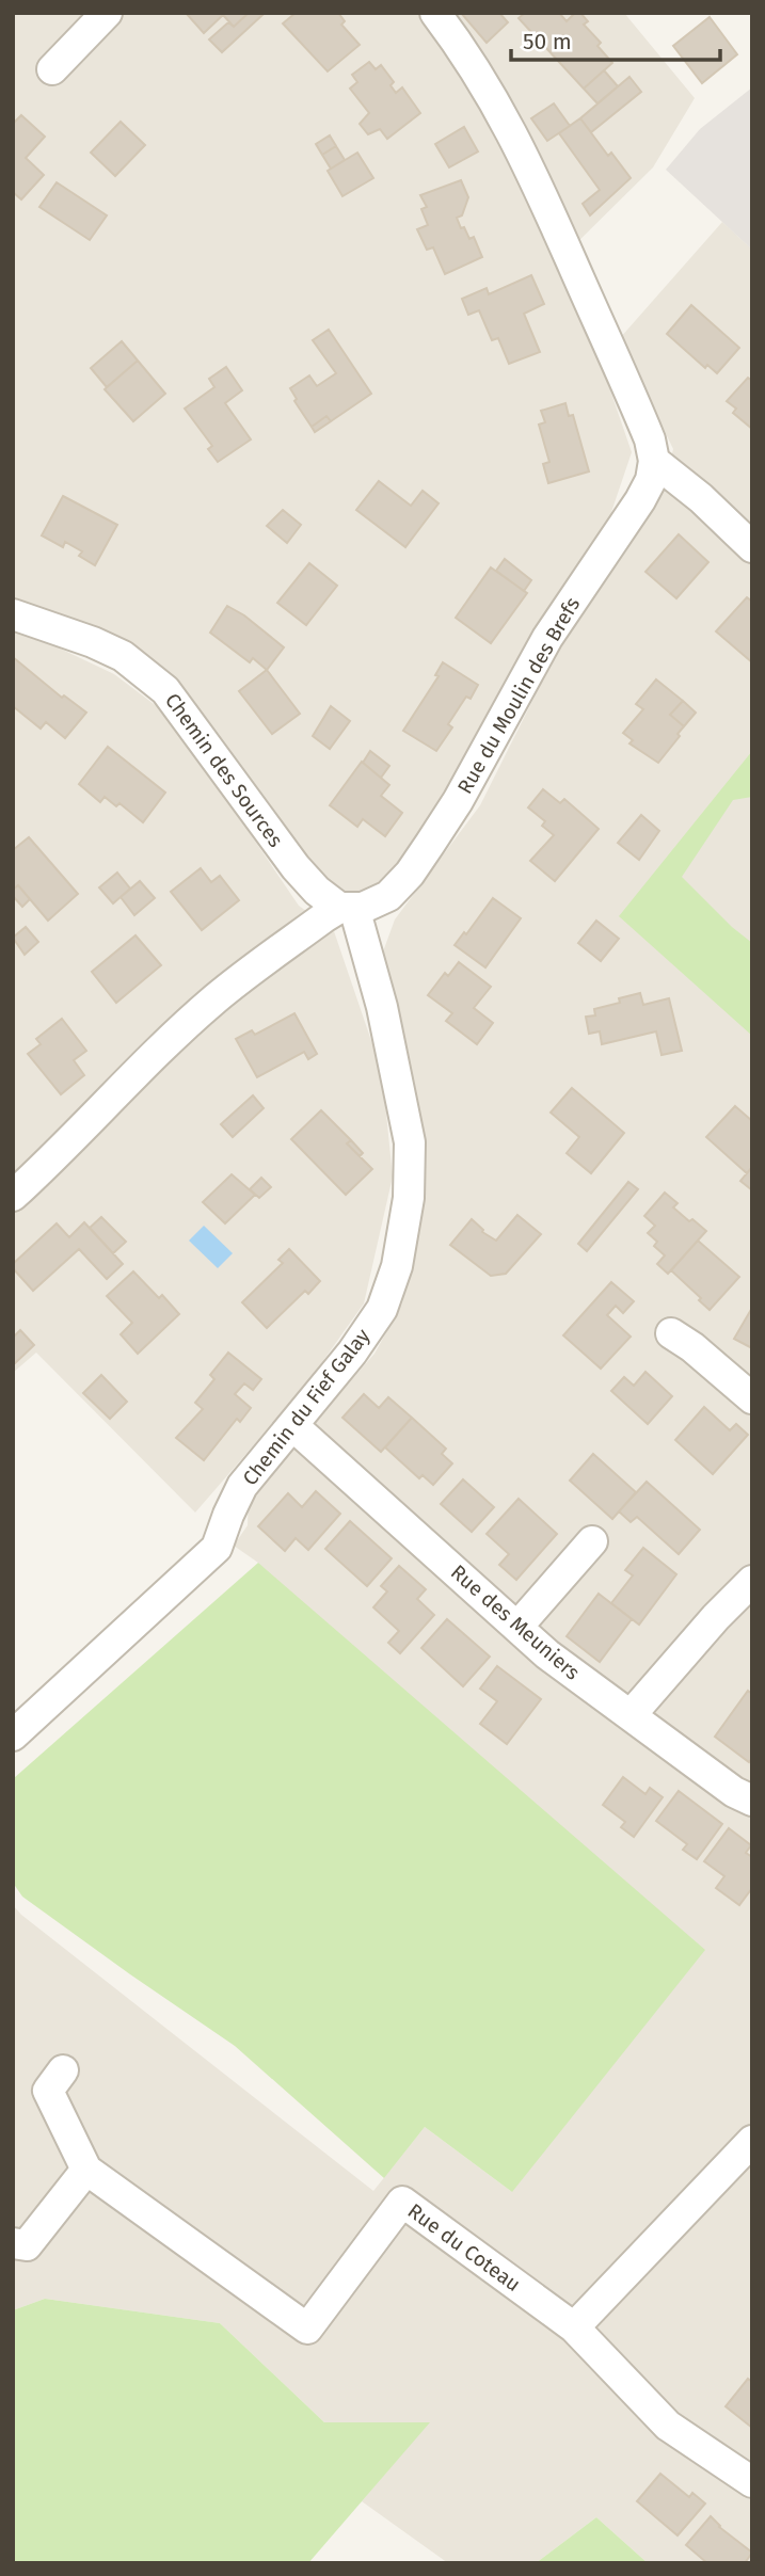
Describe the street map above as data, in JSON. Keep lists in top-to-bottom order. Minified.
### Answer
{"streets":{"street":["Rue du Moulin des Brefs","Chemin des Sources","Chemin du Fief Galay","Rue des Meuniers","Rue du Coteau"]},"crossings":[["Rue du Moulin des Brefs","Chemin des Sources"],["Rue du Moulin des Brefs","Chemin du Fief Galay"],["Chemin des Sources","Chemin du Fief Galay"],["Chemin du Fief Galay","Rue des Meuniers"]],"scale_bar":"50 m"}
